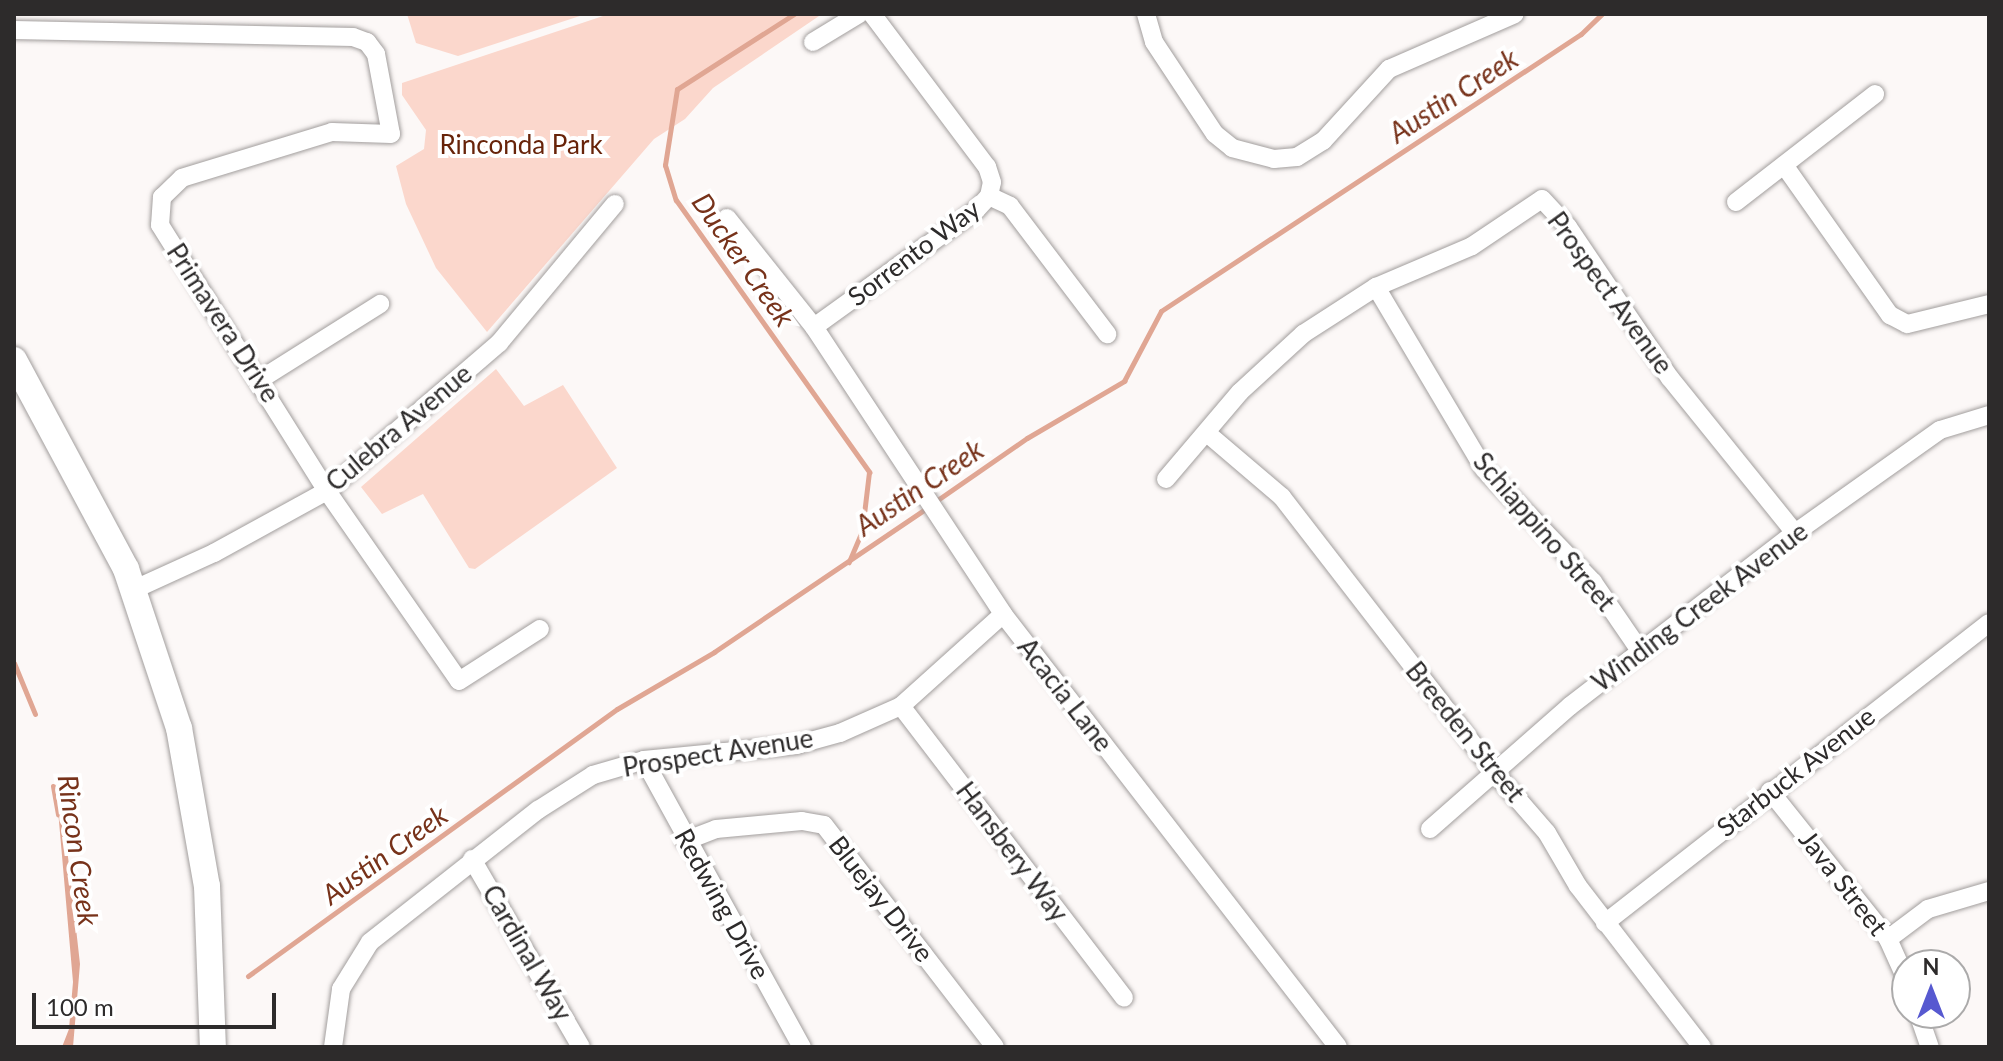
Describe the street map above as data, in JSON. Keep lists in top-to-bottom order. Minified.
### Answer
{"streets":{"street":["Sorrento Way","Prospect Avenue","Primavera Drive","Culebra Avenue","Schiappino Street","Winding Creek Avenue","Acacia Lane","Breeden Street","Starbuck Avenue","Hansbery Way","Java Street","Bluejay Drive","Redwing Drive","Cardinal Way"]},"crossings":[["Sorrento Way","Acacia Lane"],["Prospect Avenue","Schiappino Street"],["Prospect Avenue","Winding Creek Avenue"],["Prospect Avenue","Acacia Lane"],["Prospect Avenue","Breeden Street"],["Prospect Avenue","Hansbery Way"],["Prospect Avenue","Redwing Drive"],["Prospect Avenue","Cardinal Way"],["Primavera Drive","Culebra Avenue"],["Schiappino Street","Winding Creek Avenue"],["Winding Creek Avenue","Breeden Street"],["Breeden Street","Starbuck Avenue"],["Starbuck Avenue","Java Street"],["Bluejay Drive","Redwing Drive"]],"water":["Austin Creek","Ducker Creek","Rincon Creek"],"parks":["Rinconda Park"],"scale_bar":"100 m","north":"top"}
